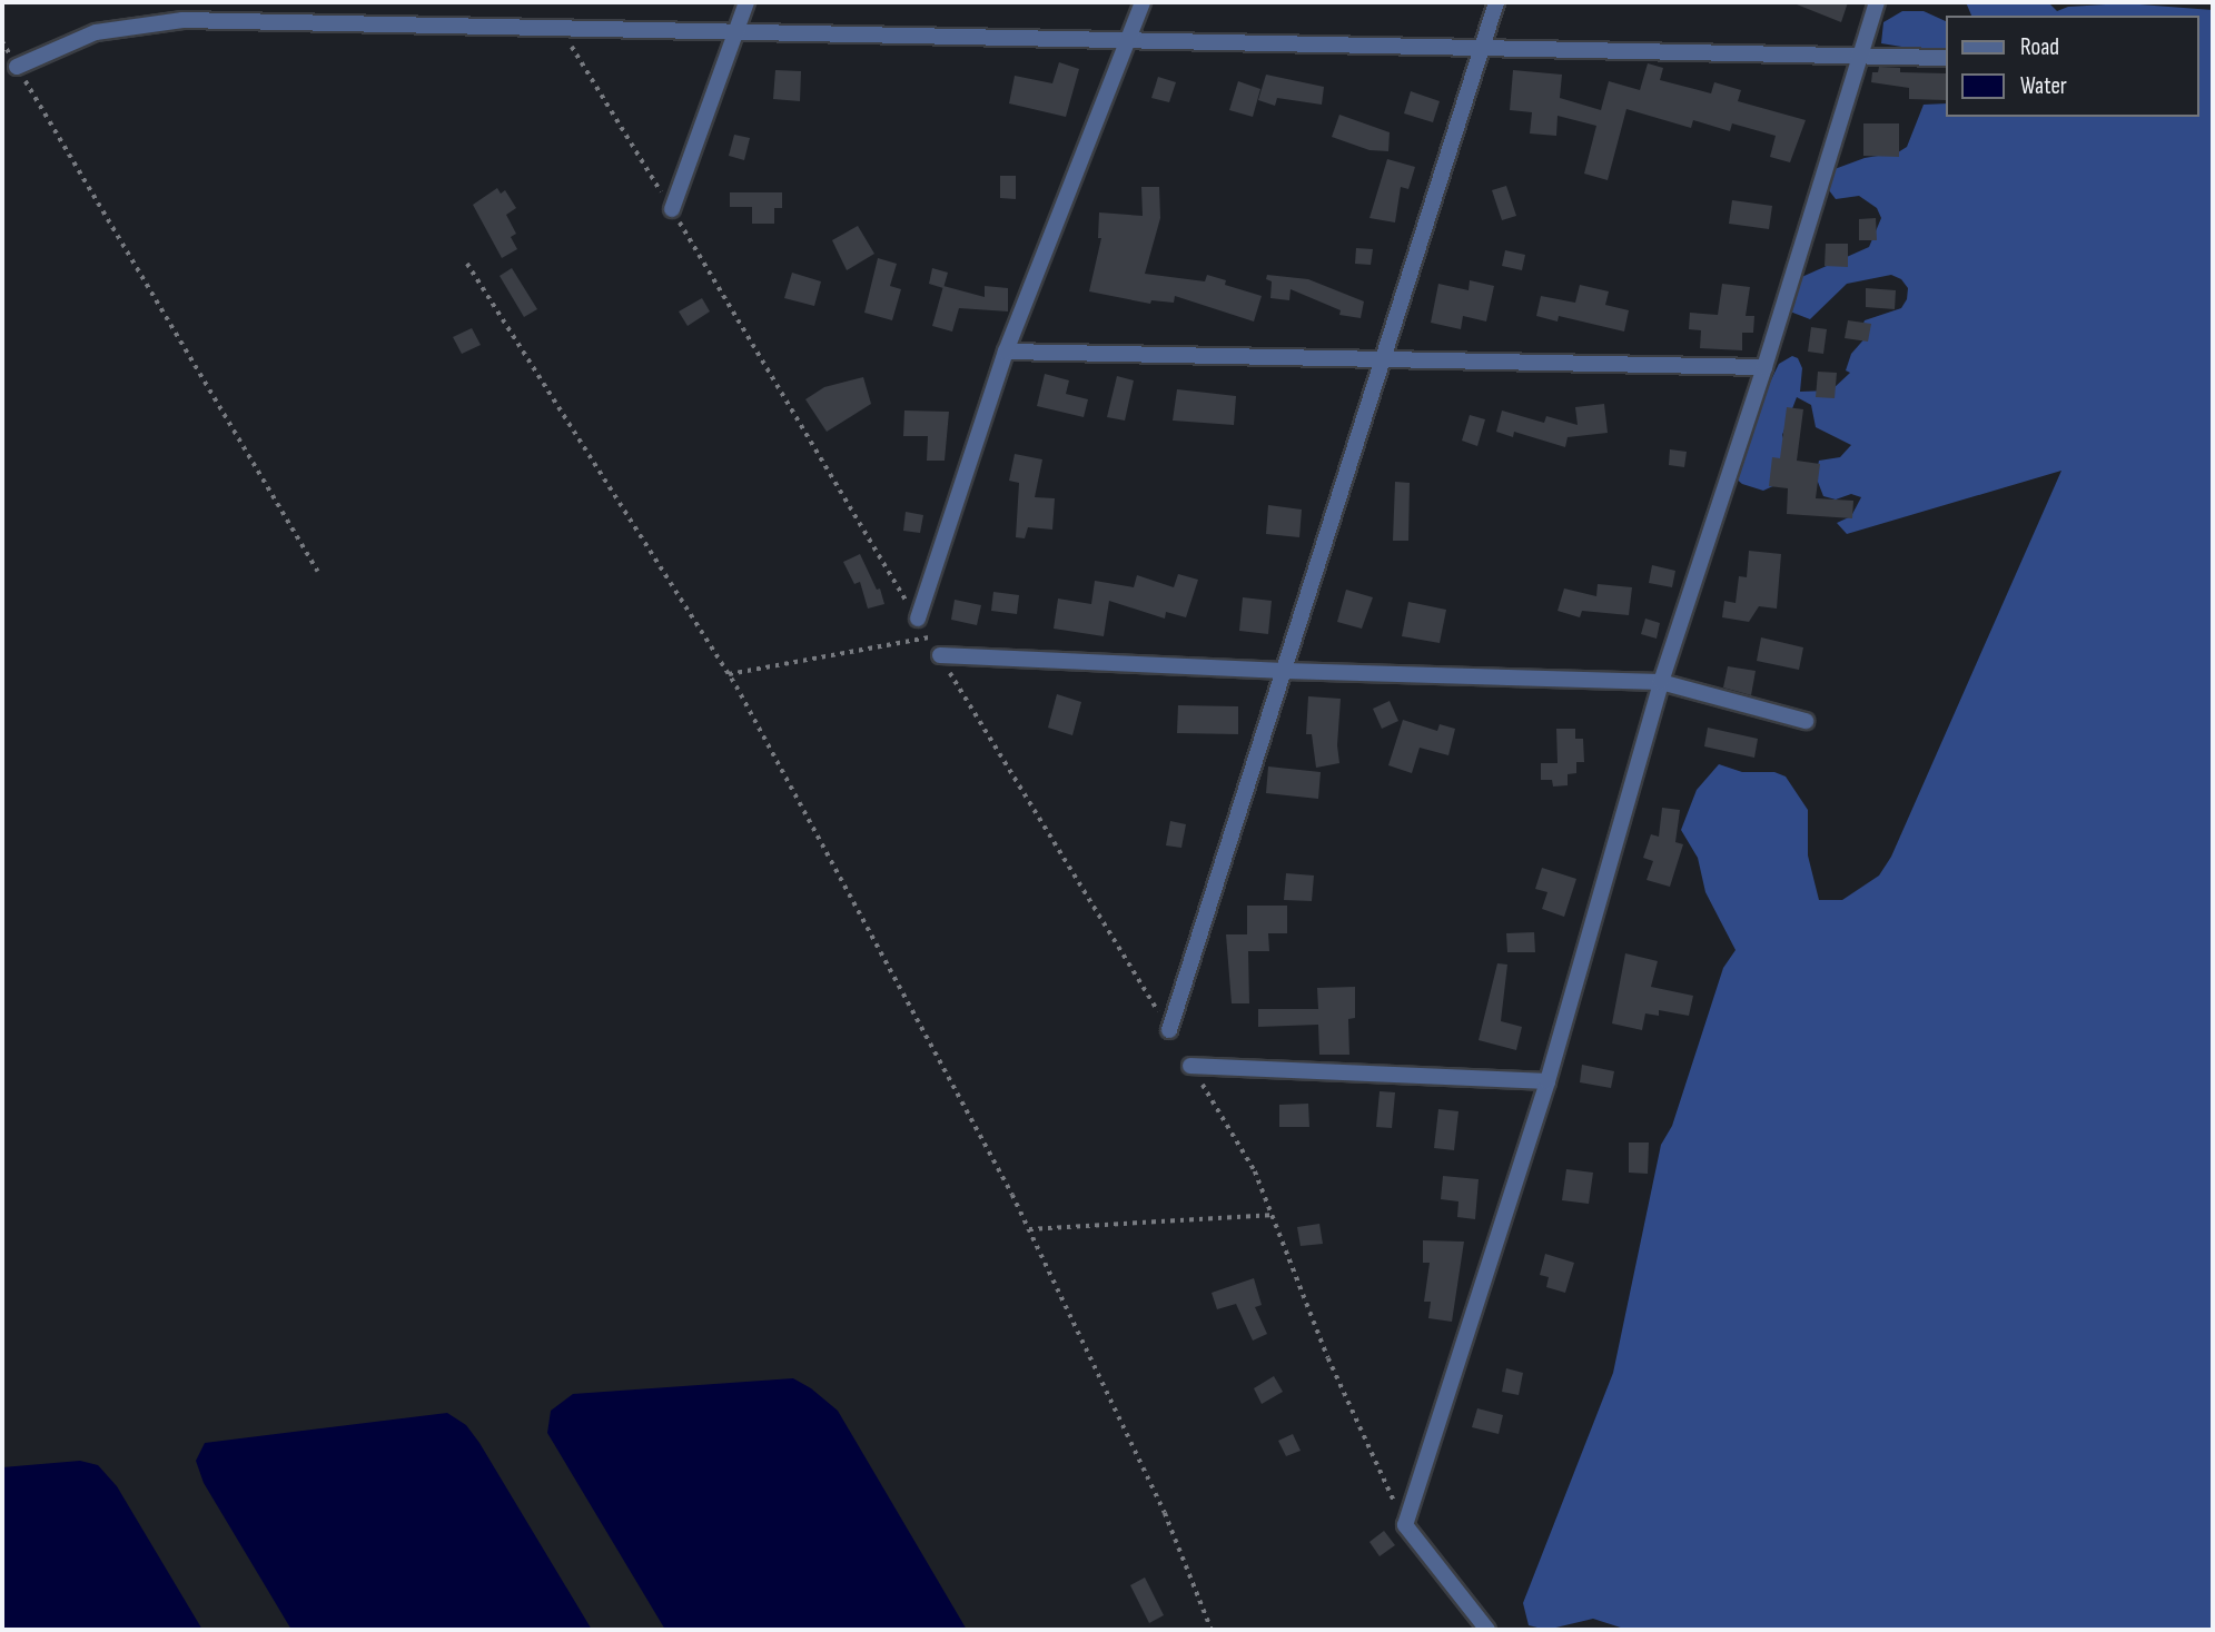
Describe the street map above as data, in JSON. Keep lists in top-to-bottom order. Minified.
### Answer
{"legend":["Road","Water"]}
